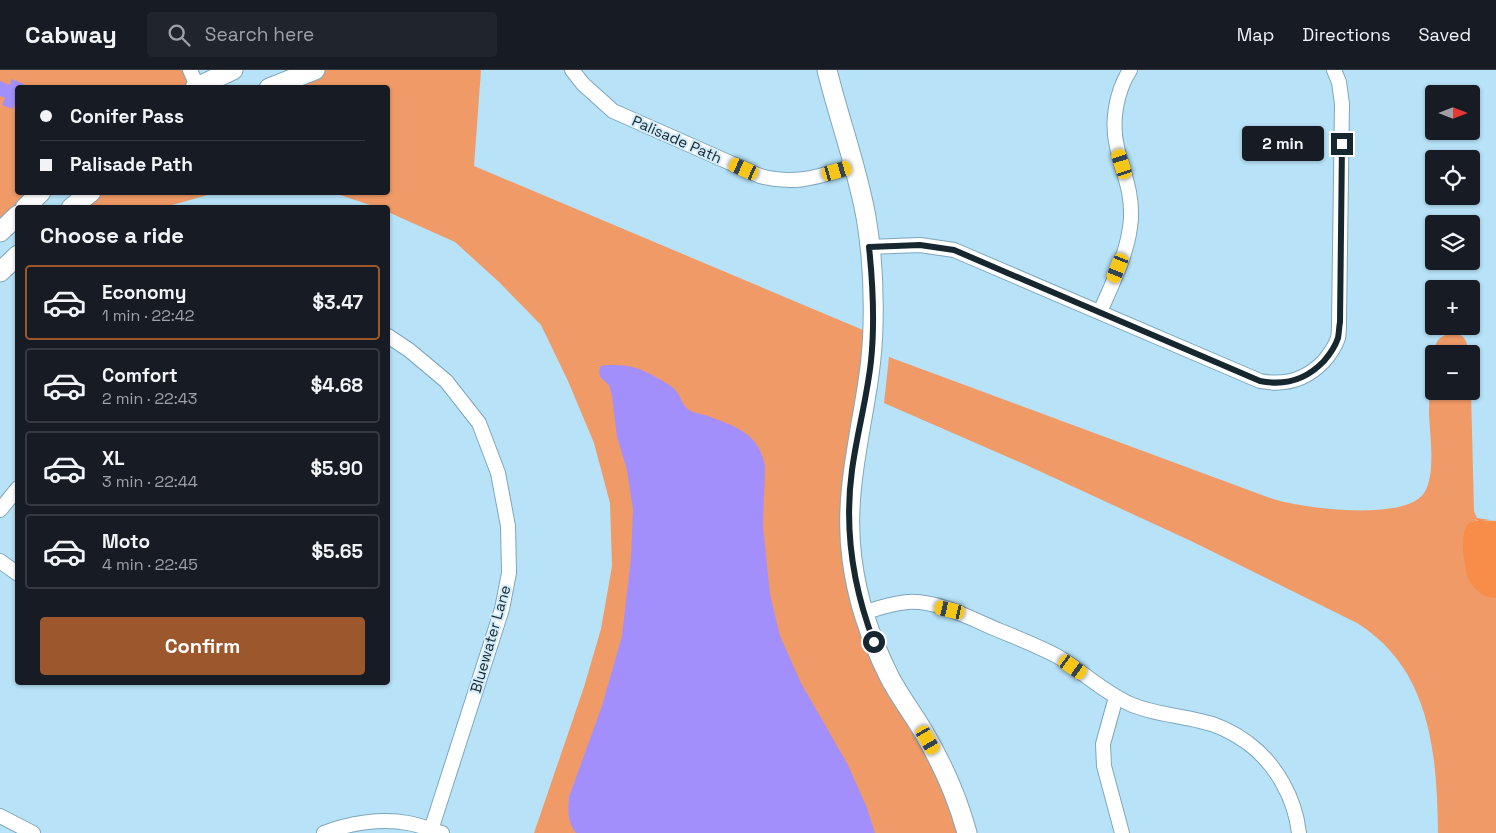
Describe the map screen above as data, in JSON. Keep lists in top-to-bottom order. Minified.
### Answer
{"streets":{"street":["Palisade Path","Bluewater Lane"]},"north":"right","page":{"header":"Cabway","search":"Search here","nav":["Map","Directions","Saved"],"map_buttons":["+","−"],"banner":["Conifer Pass","Palisade Path"],"bubble":"2 min","heading":"Choose a ride","list":[{"name":"Economy","note":"1 min · 22:42","value":"$3.47"},{"name":"Comfort","note":"2 min · 22:43","value":"$4.68"},{"name":"XL","note":"3 min · 22:44","value":"$5.90"},{"name":"Moto","note":"4 min · 22:45","value":"$5.65"}],"buttons":"Confirm"}}
